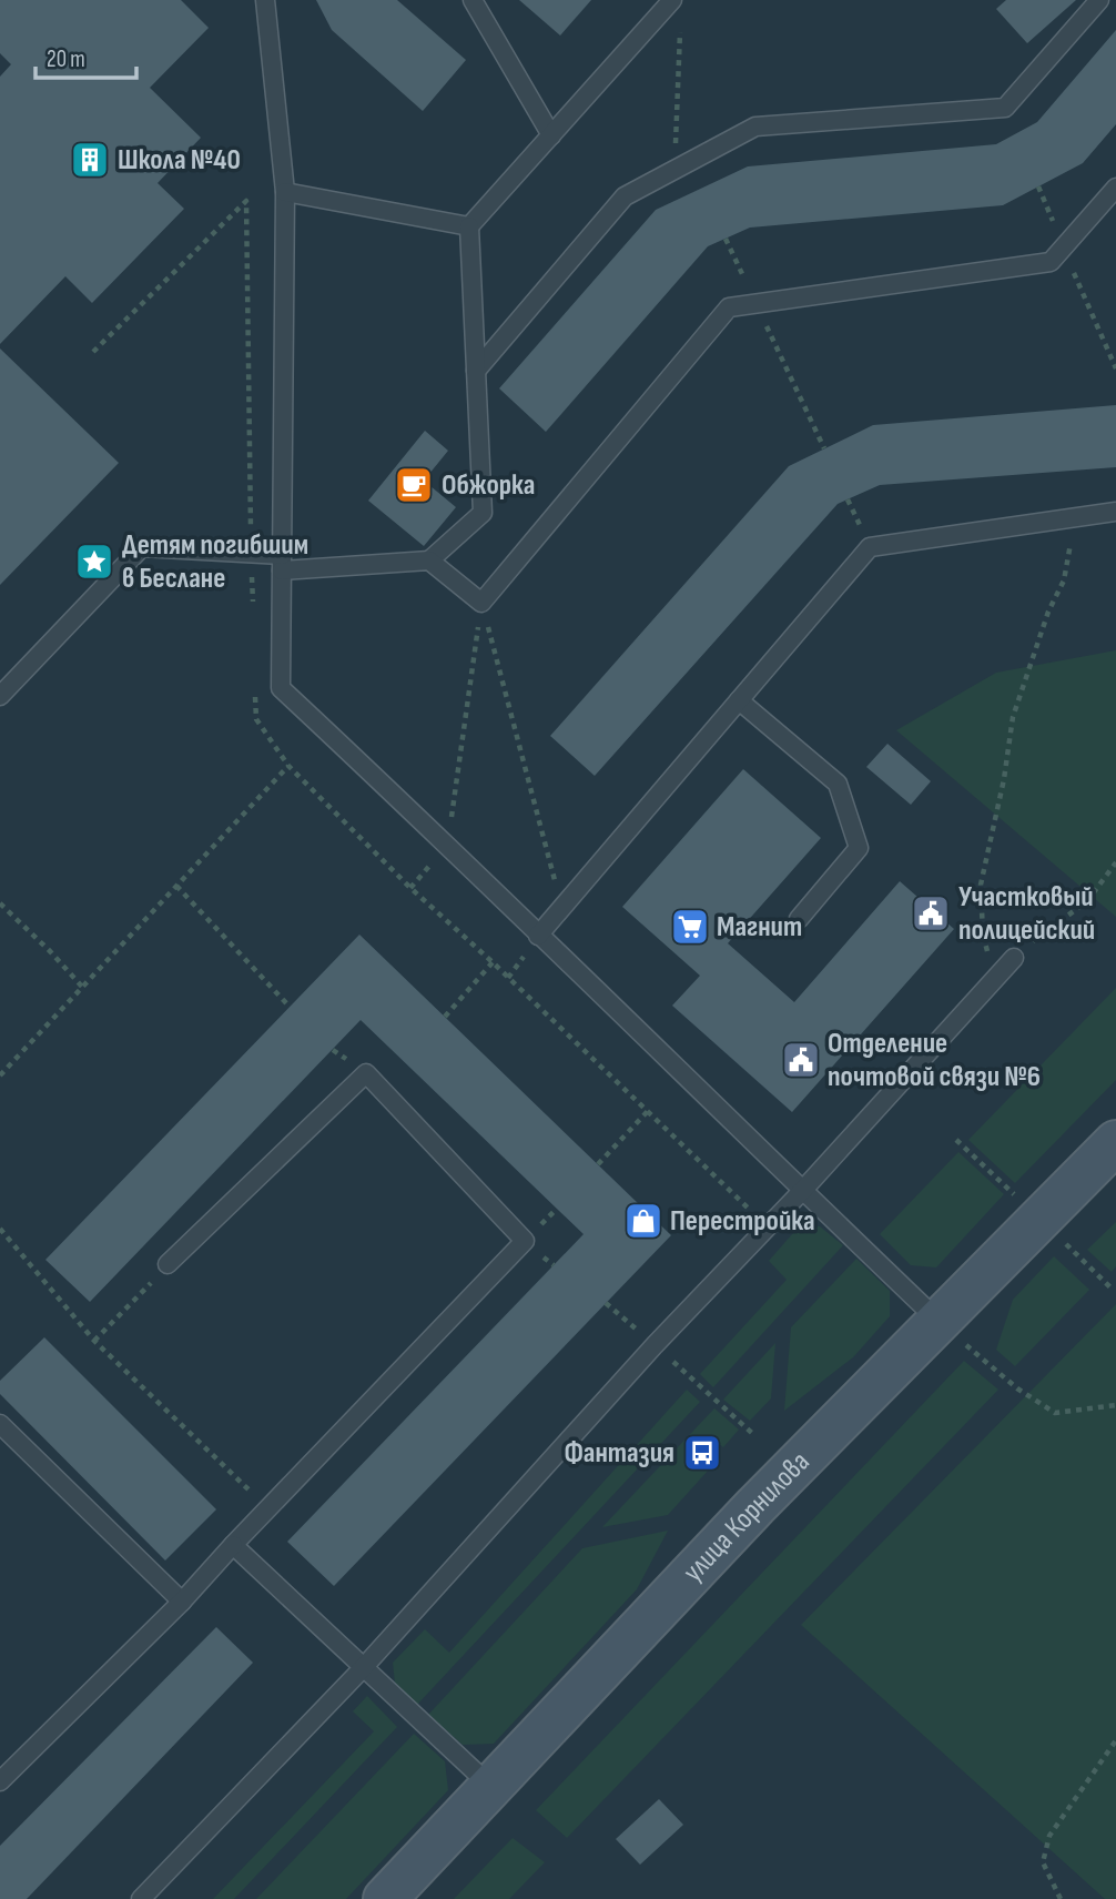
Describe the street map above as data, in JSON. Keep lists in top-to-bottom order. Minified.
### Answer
{"streets":{"main road":["улица Корнилова"]},"places":{"building":["Школа №40"],"cafe":["Обжорка"],"place":["Детям погибшим в Беслане"],"public building":["Участковый полицейский","Отделение почтовой связи №6"],"supermarket":["Магнит"],"shop":["Перестройка"],"bus stop":["Фантазия"]},"scale_bar":"20 m"}
